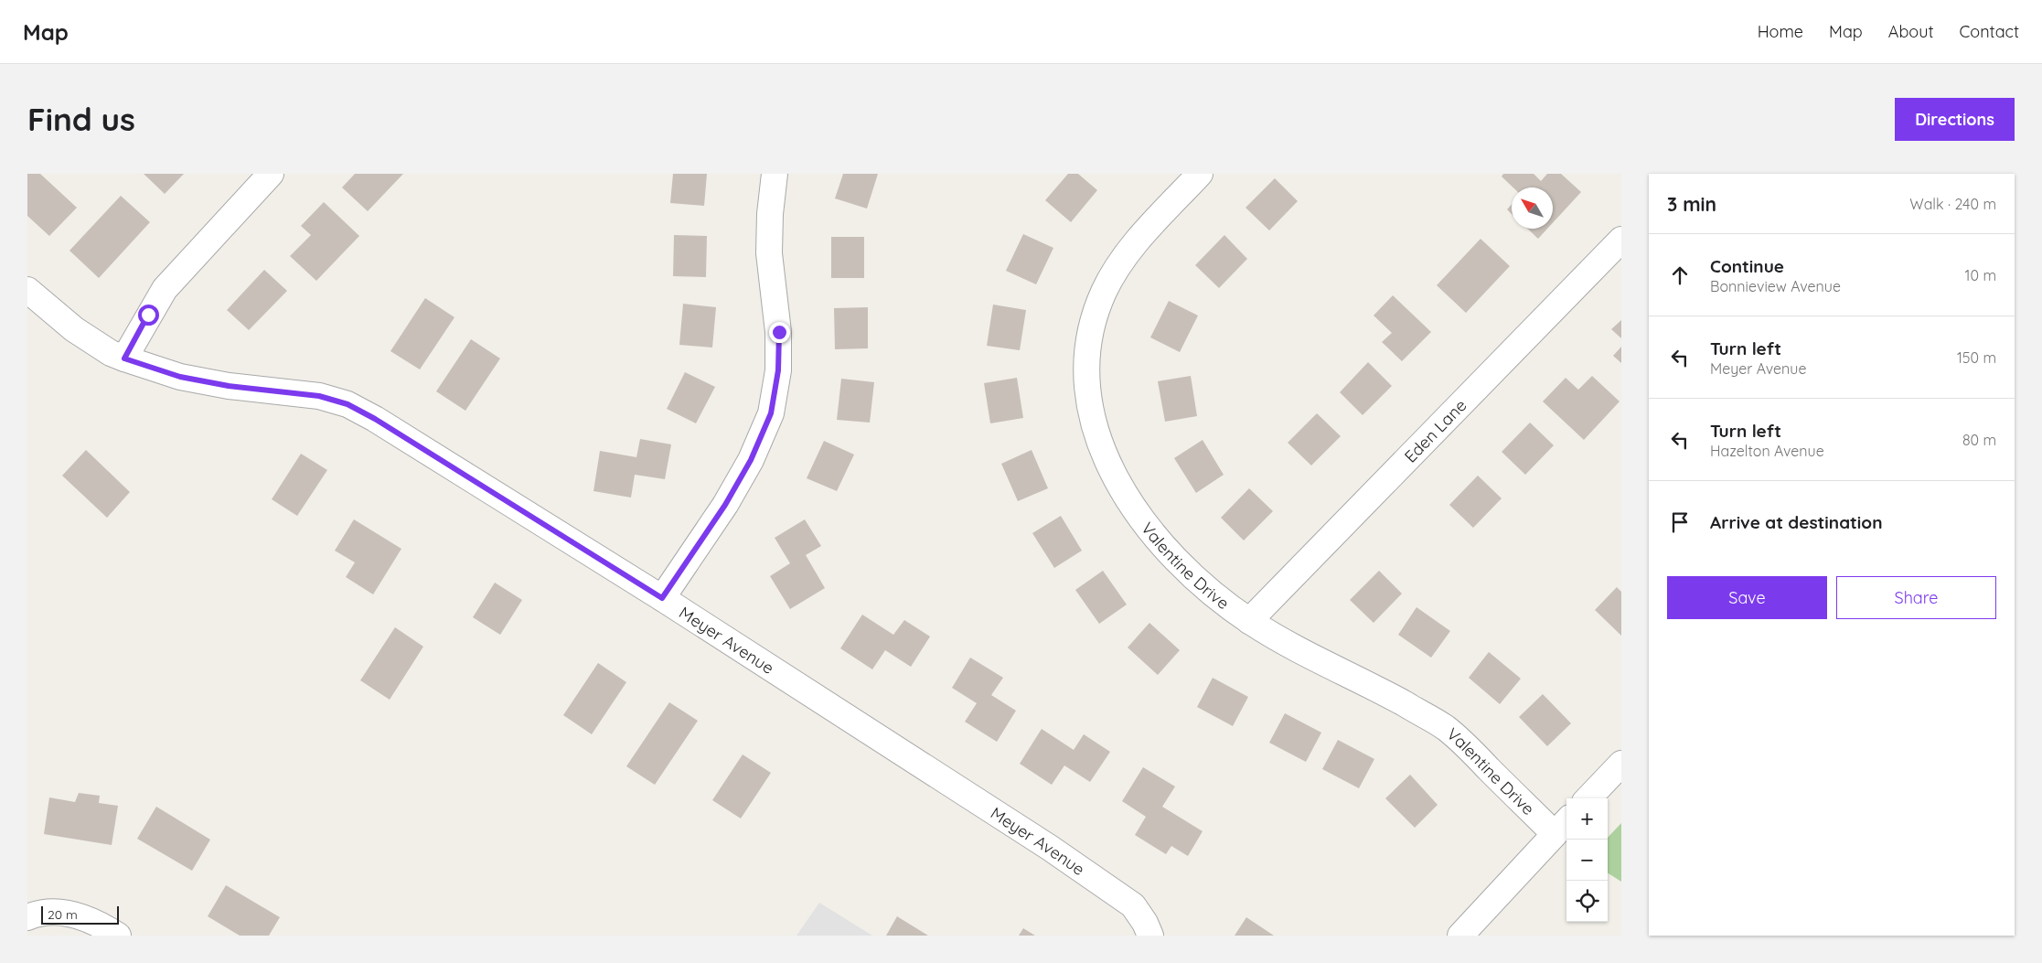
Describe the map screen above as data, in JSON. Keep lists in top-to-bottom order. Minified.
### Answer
{"streets":{"street":["Eden Lane","Valentine Drive","Meyer Avenue"]},"crossings":[["Eden Lane","Valentine Drive"]],"scale_bar":"20 m","north":"top left","page":{"header":"Map","nav":["Home","Map","About","Contact"],"buttons":["Directions",["Save","Share"]],"title":"Find us","heading":["3 min","Walk · 240 m"],"list":[["Continue","Bonnieview Avenue","10 m"],["Turn left","Meyer Avenue","150 m"],["Turn left","Hazelton Avenue","80 m"],"Arrive at destination"],"map_buttons":["+","−"],"scale":"20 m"}}
